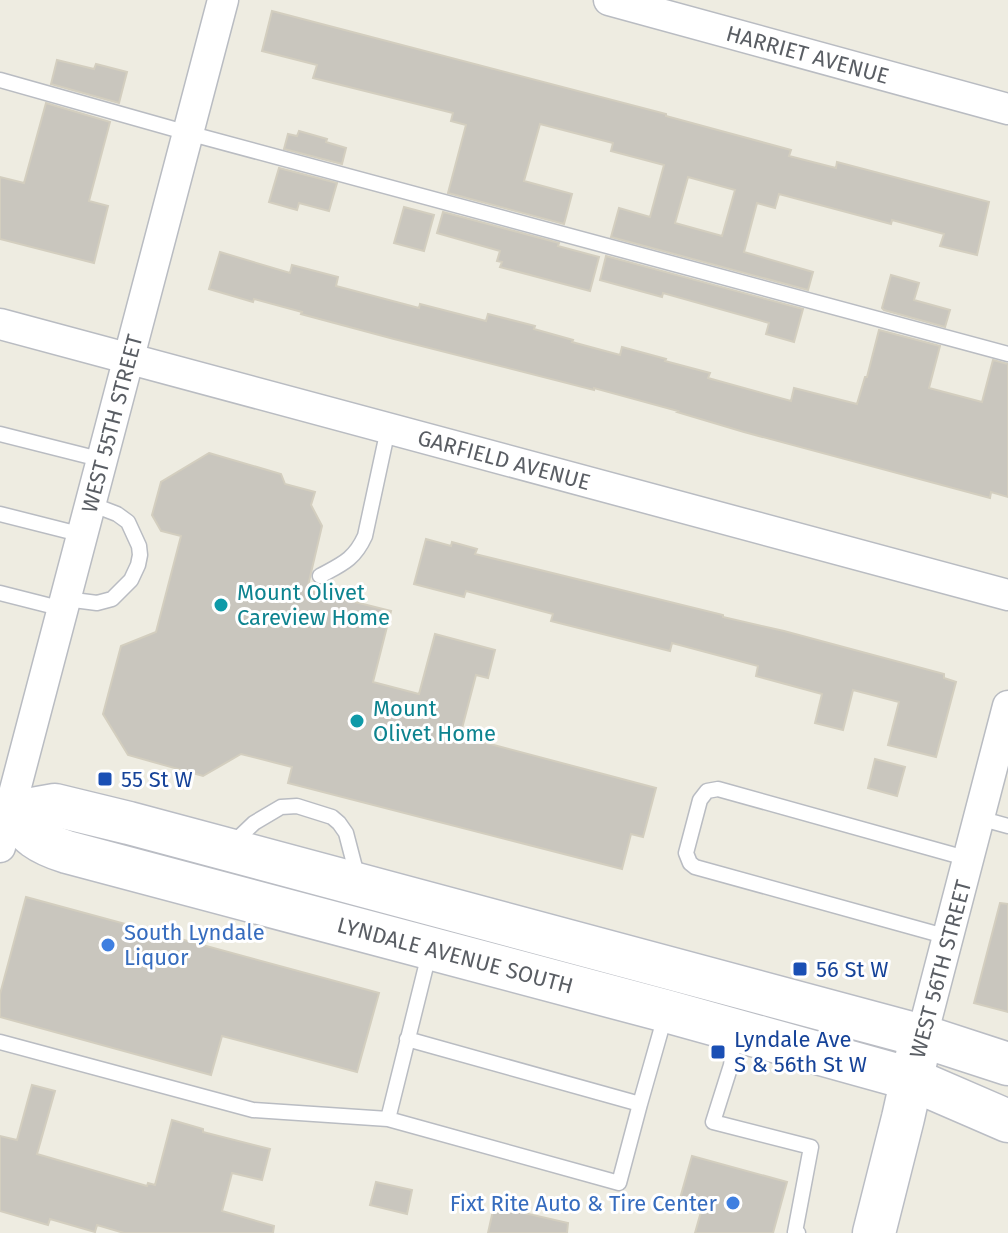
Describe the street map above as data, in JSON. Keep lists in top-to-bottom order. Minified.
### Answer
{"streets":{"main road":["LYNDALE AVENUE SOUTH","WEST 56TH STREET"],"street":["HARRIET AVENUE","WEST 55TH STREET","GARFIELD AVENUE"]},"crossings":[["WEST 55TH STREET","GARFIELD AVENUE"],["WEST 55TH STREET","LYNDALE AVENUE SOUTH"],["LYNDALE AVENUE SOUTH","WEST 56TH STREET"]],"places":{"other":["Mount Olivet Careview Home","Mount Olivet Home","South Lyndale Liquor","Fixt Rite Auto & Tire Center"],"transit":["55 St W","56 St W","Lyndale Ave S & 56th St W"]}}
